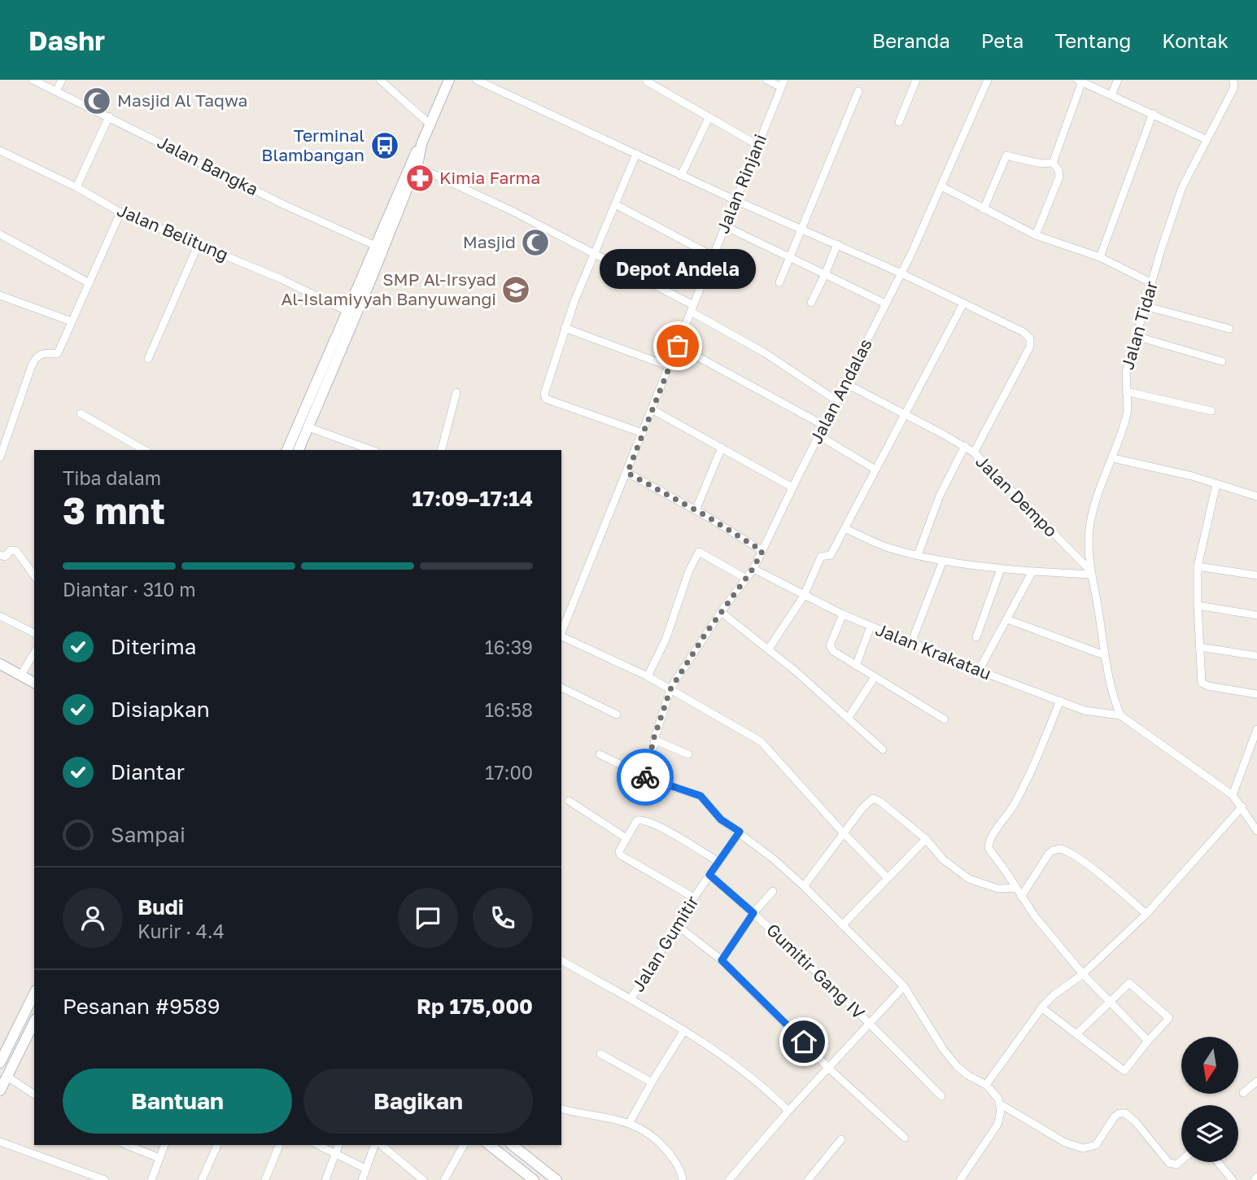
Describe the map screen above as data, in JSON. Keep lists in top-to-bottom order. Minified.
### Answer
{"streets":{"street":["Jalan Bangka","Jalan Rinjani","Jalan Belitung","Jalan Tidar","Jalan Andalas","Jalan Dempo","Jalan Krakatau","Jalan Gumitir","Gumitir Gang IV"]},"crossings":[["Jalan Tidar","Jalan Dempo"],["Jalan Tidar","Jalan Krakatau"],["Jalan Andalas","Jalan Dempo"],["Jalan Andalas","Jalan Krakatau"],["Jalan Gumitir","Gumitir Gang IV"]],"places":{"mosque":["Masjid Al Taqwa","Masjid"],"bus stop":["Terminal Blambangan"],"pharmacy":["Kimia Farma"],"school or university":["SMP Al-Irsyad Al-Islamiyyah Banyuwangi"],"other":["Depot Andela"]},"north":"bottom","page":{"header":"Dashr","nav":["Beranda","Peta","Tentang","Kontak"],"bubble":"Depot Andela","heading":["3 mnt","Tiba dalam","17:09–17:14"],"panel":["Budi","Kurir · 4.4","Pesanan #9589","Rp 175,000"],"bar":"Diantar · 310 m","list":[["Diterima","16:39"],["Disiapkan","16:58"],["Diantar","17:00"],"Sampai"],"buttons":["Bantuan","Bagikan"]}}
